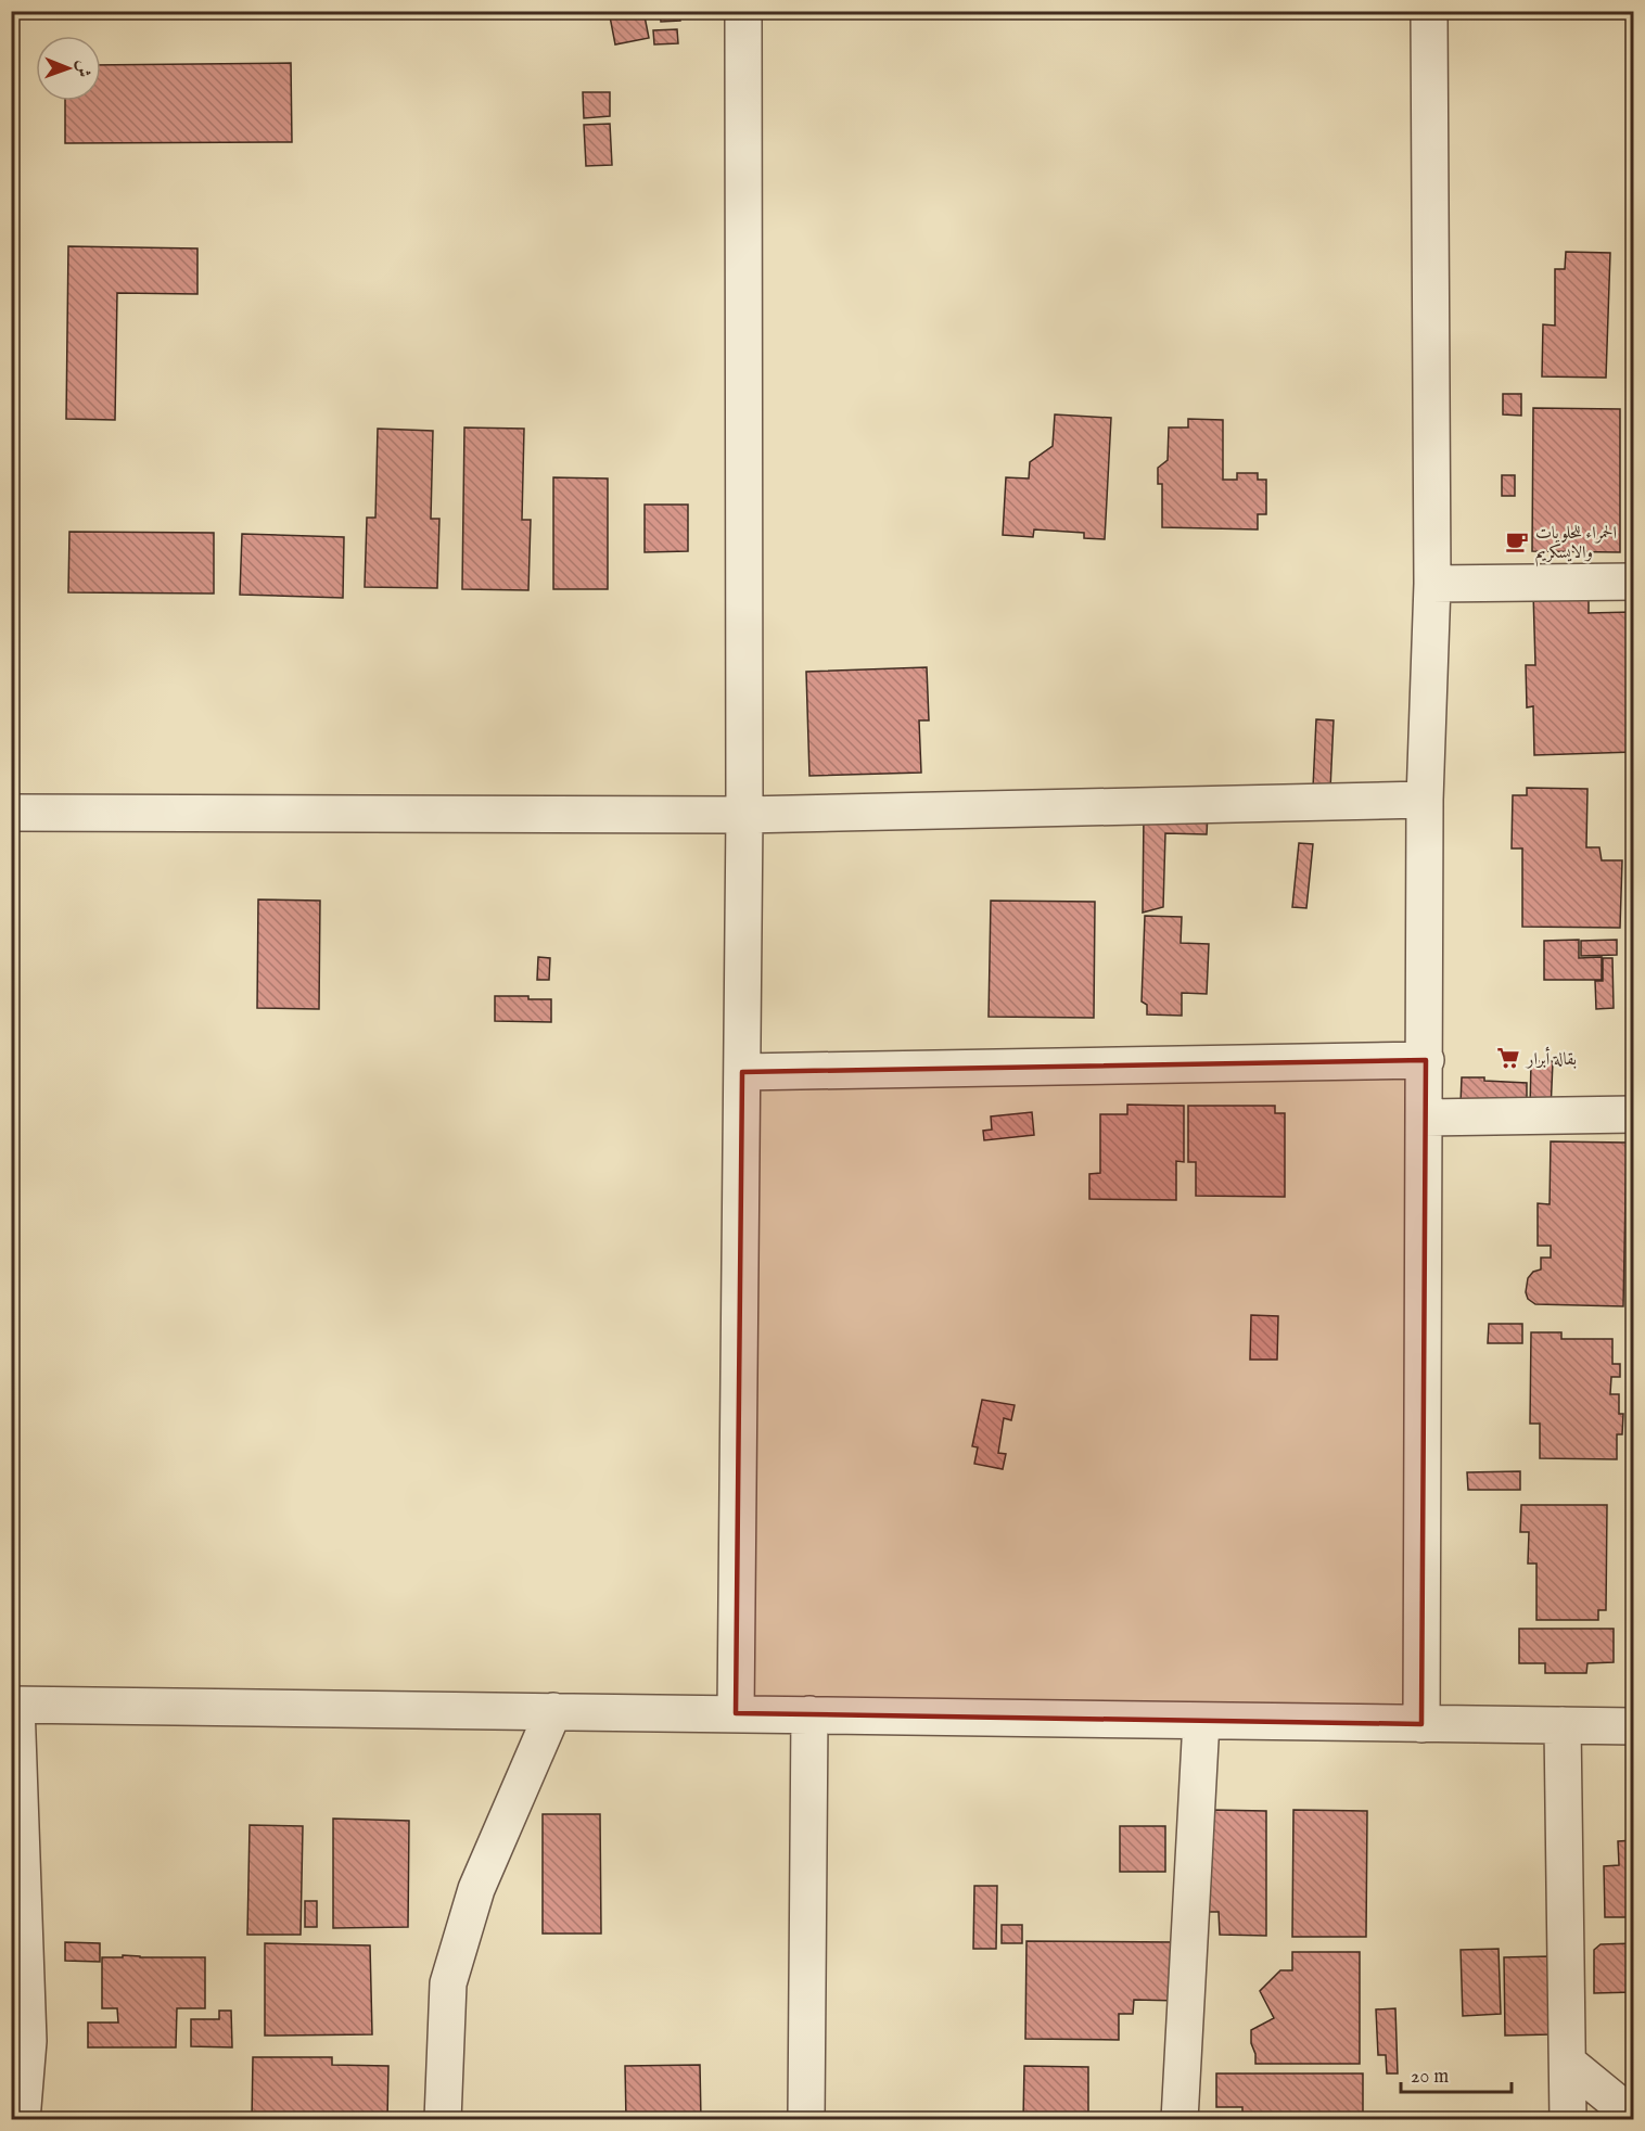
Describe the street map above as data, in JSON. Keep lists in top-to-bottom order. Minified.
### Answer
{"places":{"cafe":["الحمراء للحلويات والايسكريم"],"supermarket":["بقالة أبرار"]},"scale_bar":"20 m","north":"right"}
